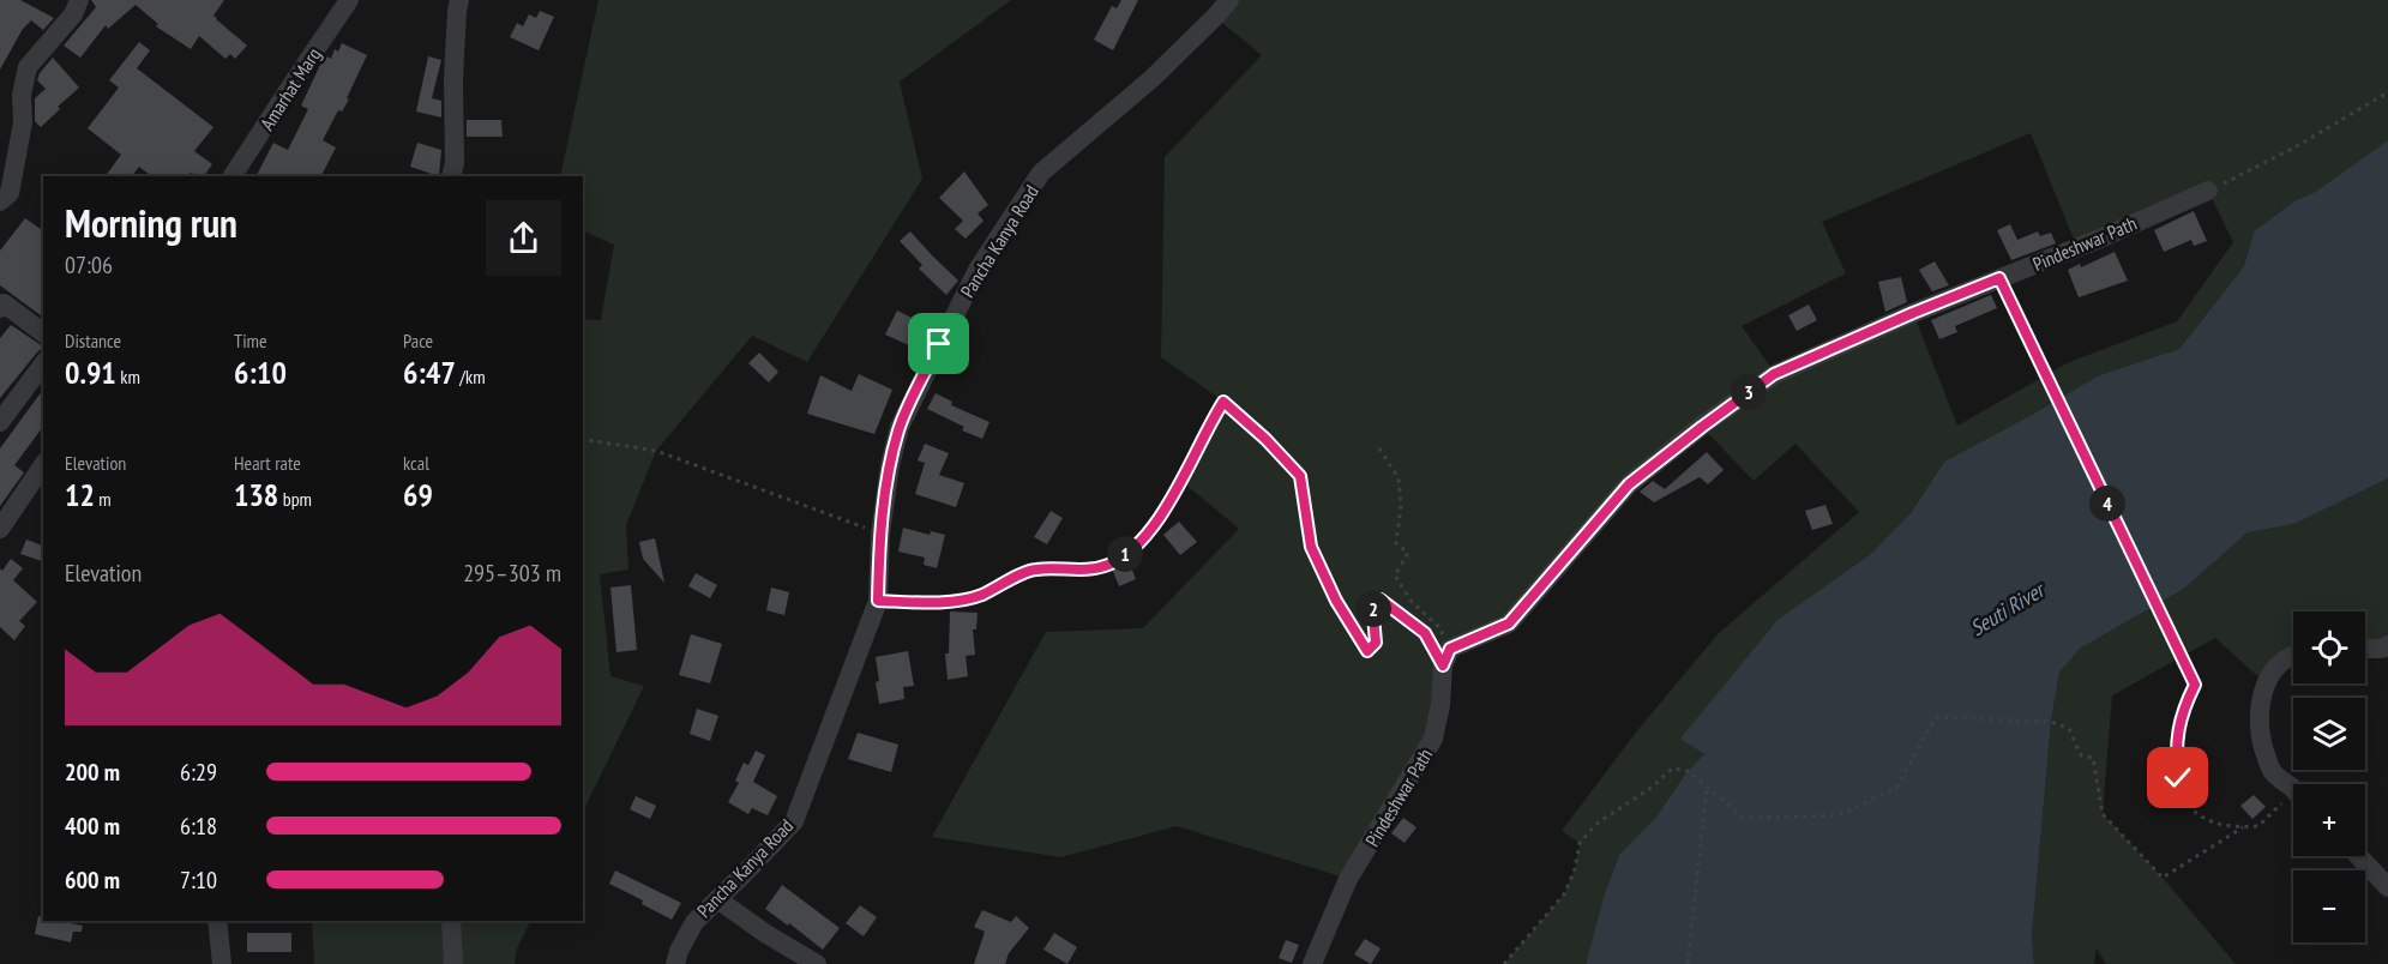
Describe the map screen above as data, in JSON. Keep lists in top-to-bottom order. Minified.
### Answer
{"streets":{"street":["Amarhat Marg","Pancha Kanya Road","Pindeshwar Path"]},"water":["Seuti River"],"page":{"heading":["Morning run","07:06"],"stats":[["Distance","0.91 km"],["Time","6:10"],["Pace","6:47 /km"],["Elevation","12 m"],["Heart rate","138 bpm"],["kcal","69"]],"pins":["3","4","1","2"],"chart":["Elevation","295–303 m"],"map_buttons":["+","−"],"list":[{"name":"200 m","note":"6:29"},{"name":"400 m","note":"6:18"},{"name":"600 m","note":"7:10"}]}}
